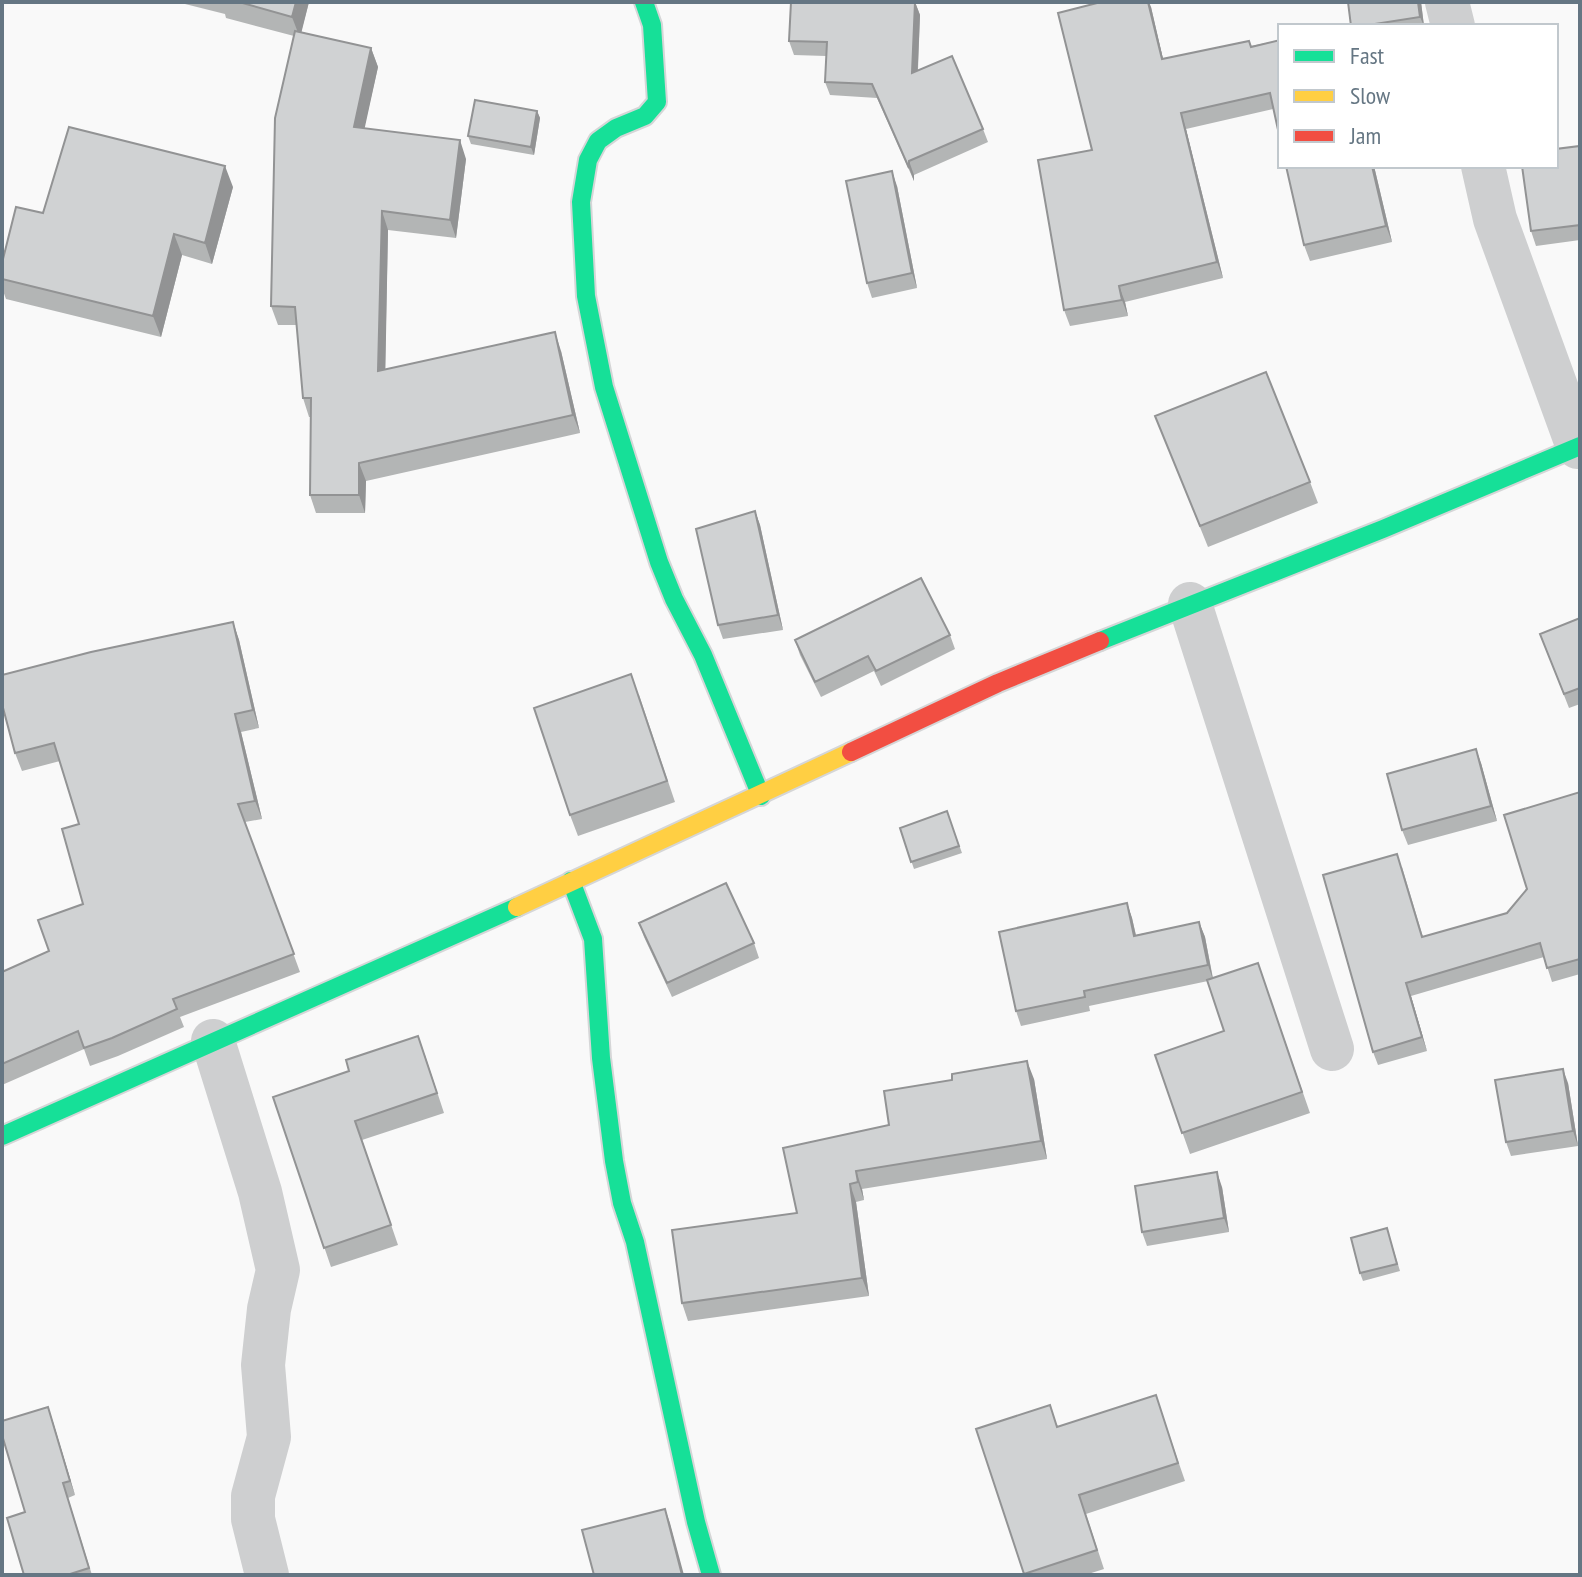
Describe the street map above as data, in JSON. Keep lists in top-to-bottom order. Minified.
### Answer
{"legend":["Fast","Slow","Jam"]}
